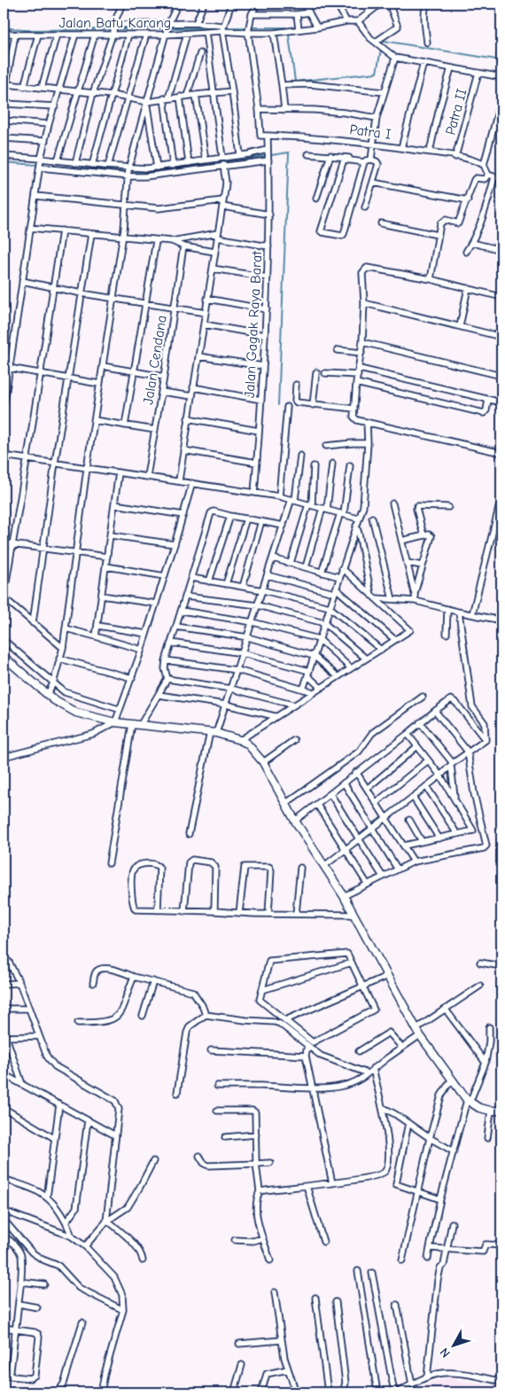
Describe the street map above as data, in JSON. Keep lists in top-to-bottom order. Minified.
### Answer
{"streets":{"street":["Jalan Batu Karang","Patra II","Patra I","Jalan Gagak Raya Barat","Jalan Cendana"]},"crossings":[["Patra II","Patra I"]],"north":"bottom left"}
